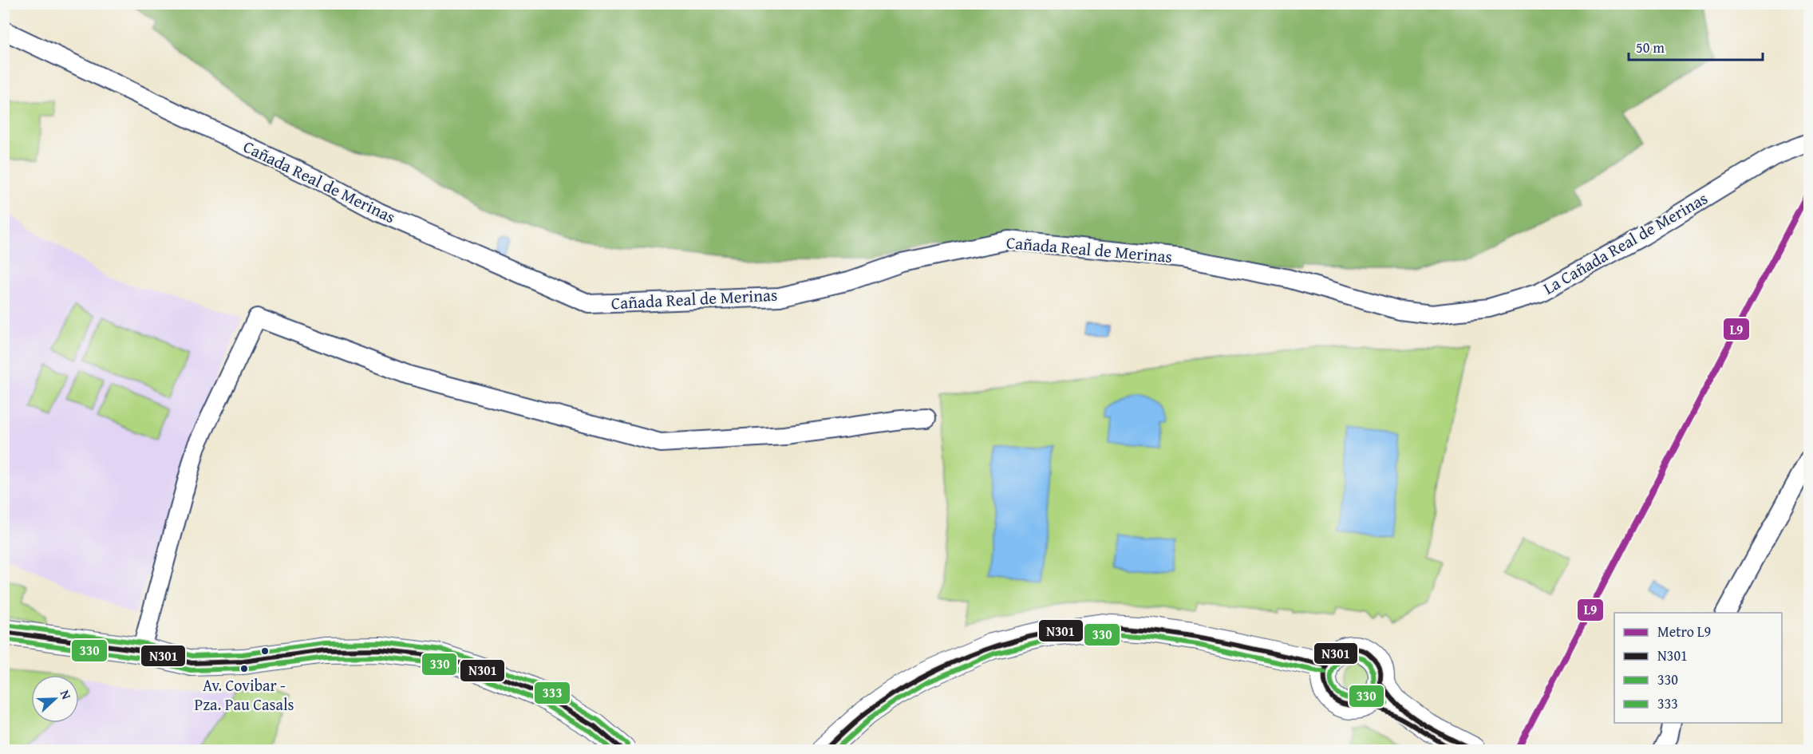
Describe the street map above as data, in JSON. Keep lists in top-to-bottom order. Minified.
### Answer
{"streets":{"street":["Cañada Real de Merinas","La Cañada Real de Merinas"]},"crossings":[["Cañada Real de Merinas","La Cañada Real de Merinas"]],"places":["Av. Covibar - Pza. Pau Casals"],"lines":["metro line L9","transit line 333","transit line N301","transit line 330"],"legend":["Metro L9","N301","330","333"],"scale_bar":"50 m","north":"right"}
